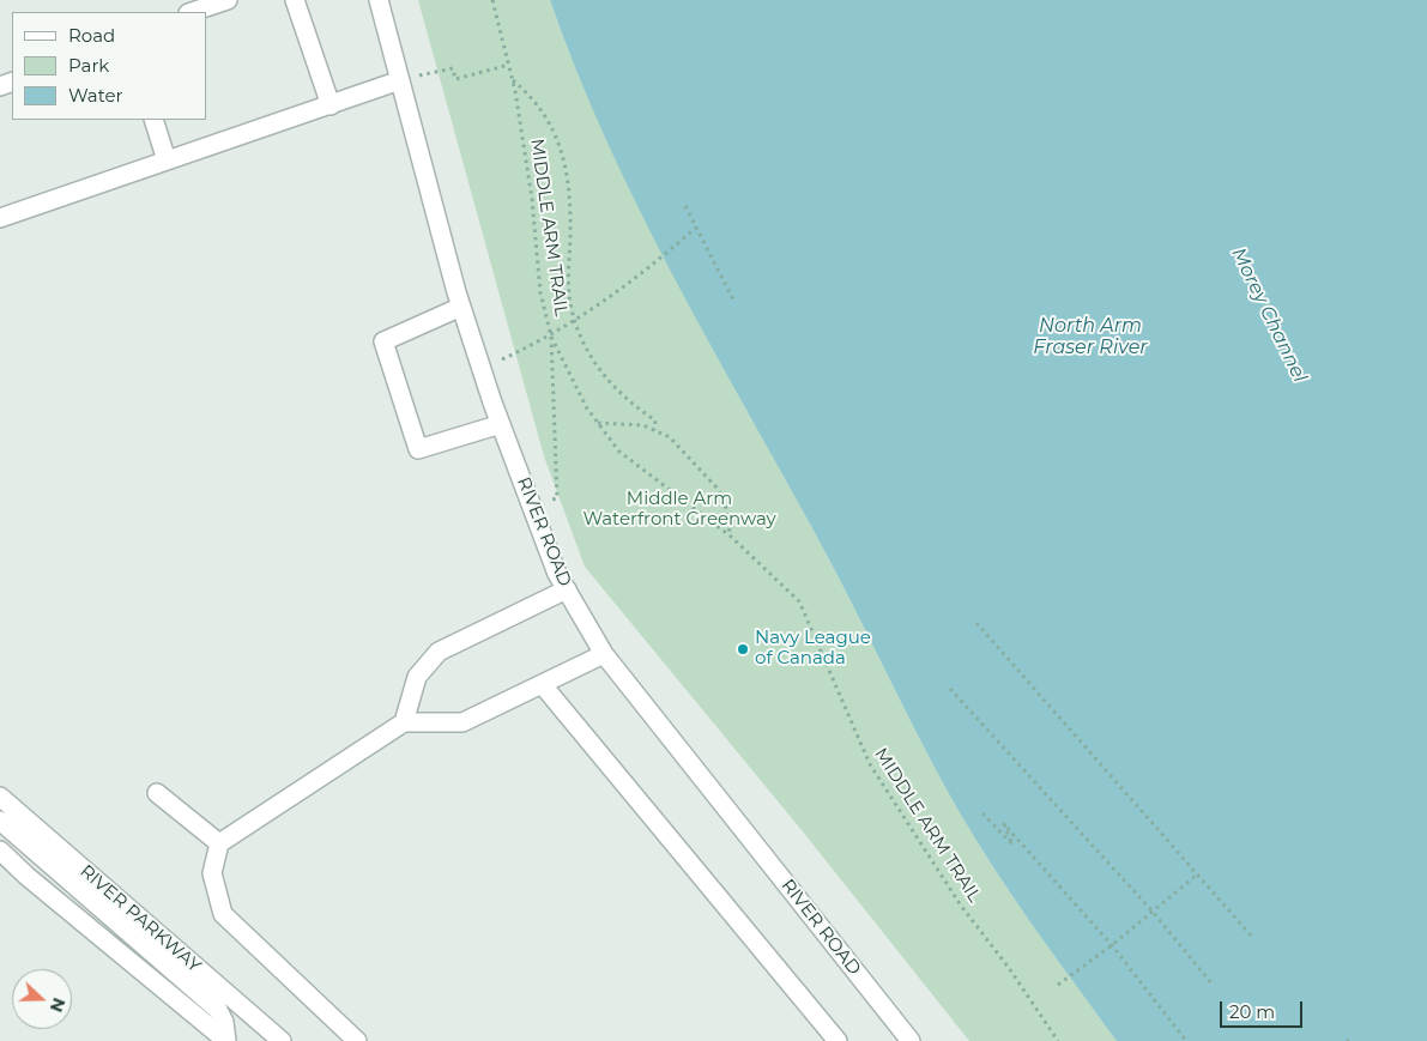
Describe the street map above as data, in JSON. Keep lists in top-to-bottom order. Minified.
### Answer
{"streets":{"street":["RIVER ROAD","RIVER PARKWAY"],"path":["MIDDLE ARM TRAIL"]},"water":["Morey Channel","North Arm Fraser River"],"parks":["Middle Arm Waterfront Greenway"],"places":["Navy League of Canada"],"legend":["Road","Park","Water"],"scale_bar":"20 m","north":"right"}
